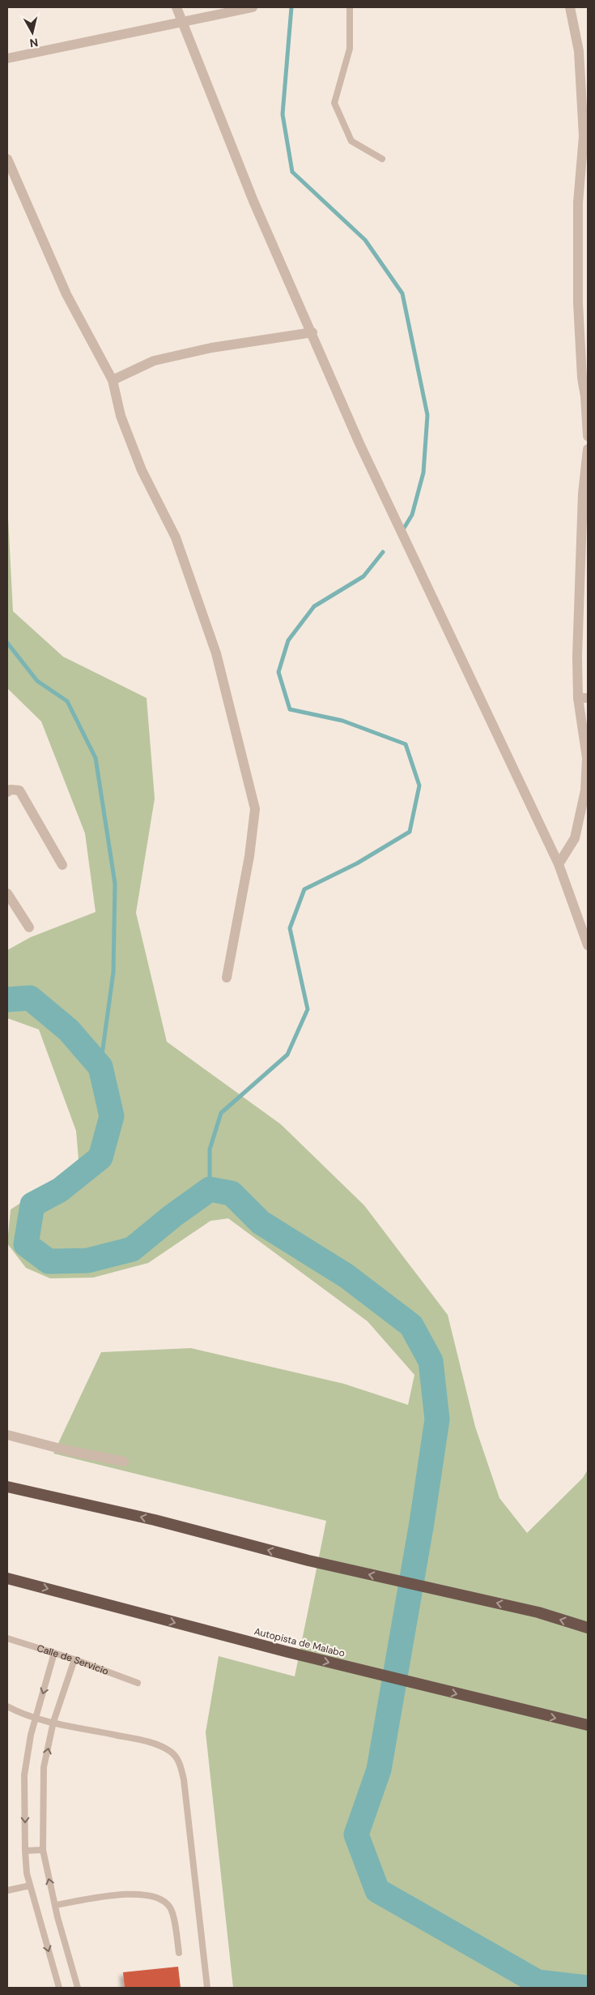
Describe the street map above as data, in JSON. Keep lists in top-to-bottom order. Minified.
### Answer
{"streets":{"highway":["Autopista de Malabo"],"lane":["Calle de Servicio"]},"north":"bottom"}
